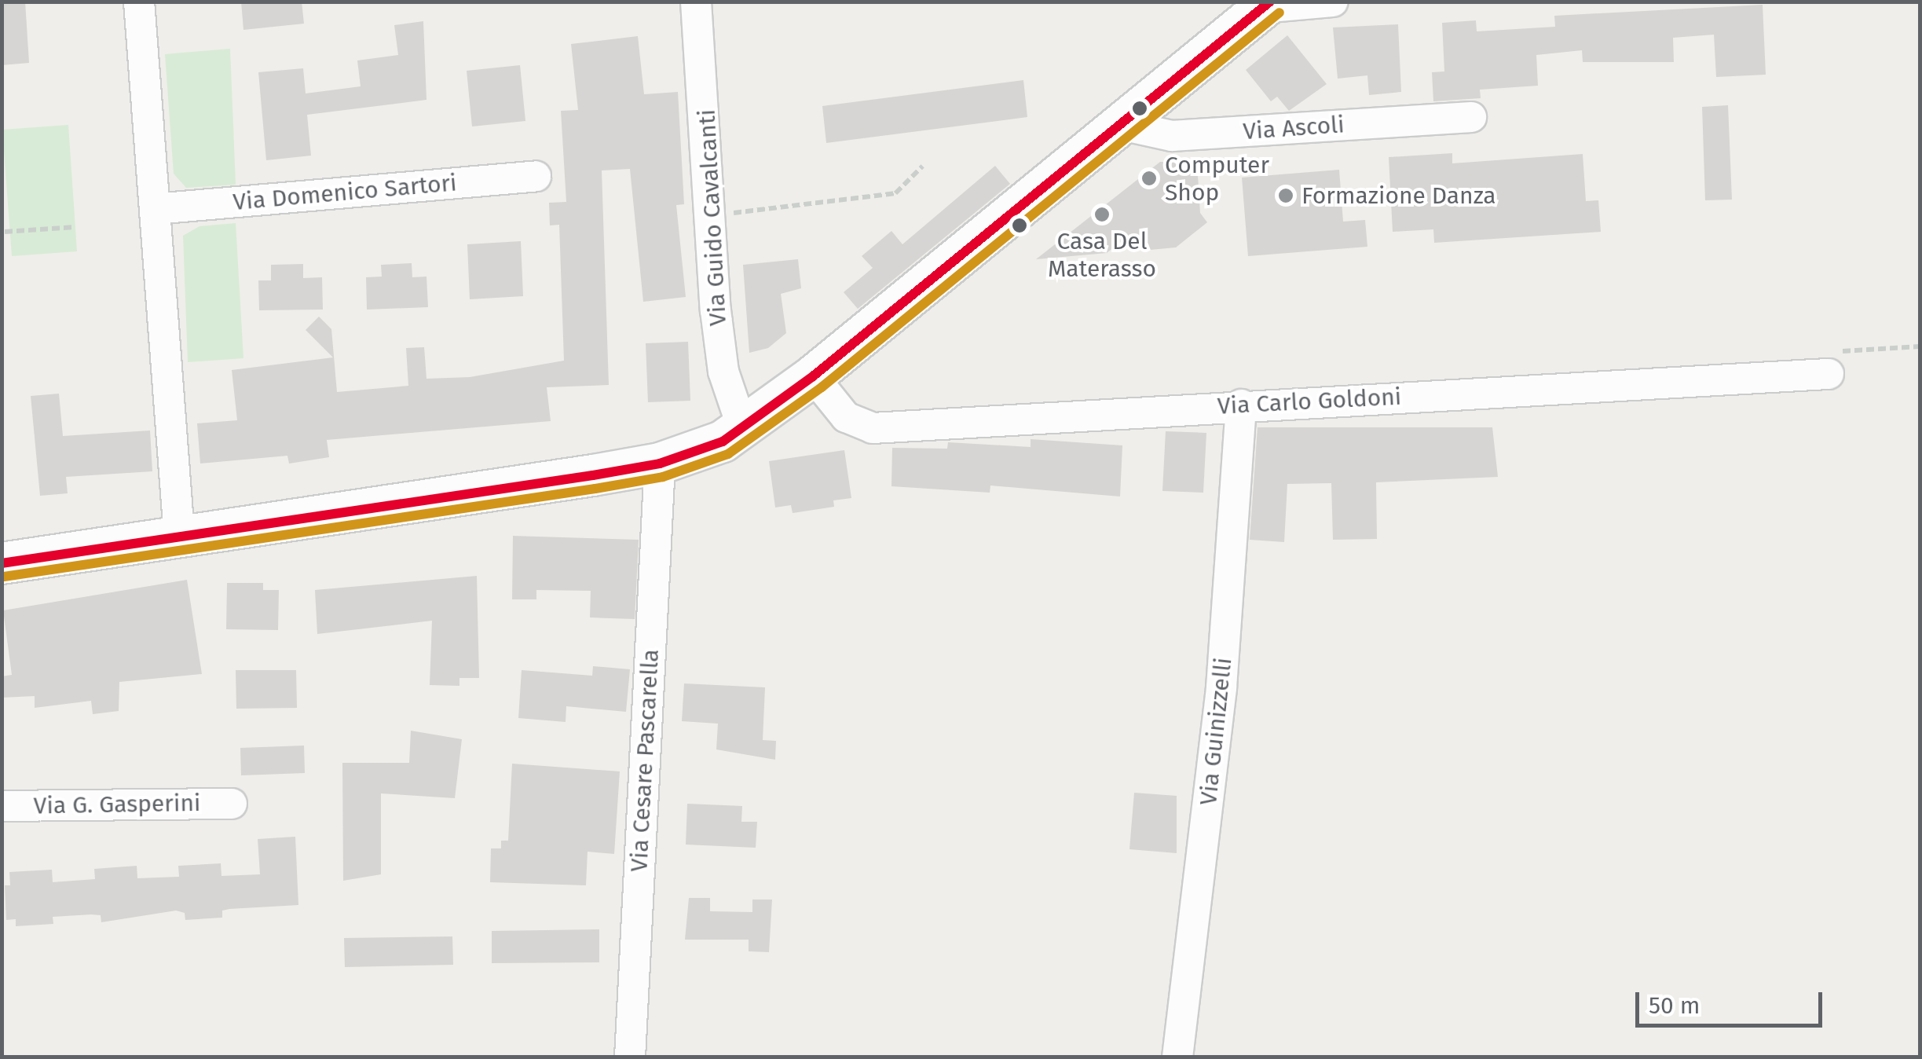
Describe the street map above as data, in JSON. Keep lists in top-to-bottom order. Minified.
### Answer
{"streets":{"street":["Via Ascoli","Via Domenico Sartori","Via Guido Cavalcanti","Via Carlo Goldoni","Via Guinizzelli","Via Cesare Pascarella","Via G. Gasperini"]},"crossings":[["Via Carlo Goldoni","Via Guinizzelli"]],"places":["Computer Shop","Formazione Danza","Casa Del Materasso"],"scale_bar":"50 m"}
